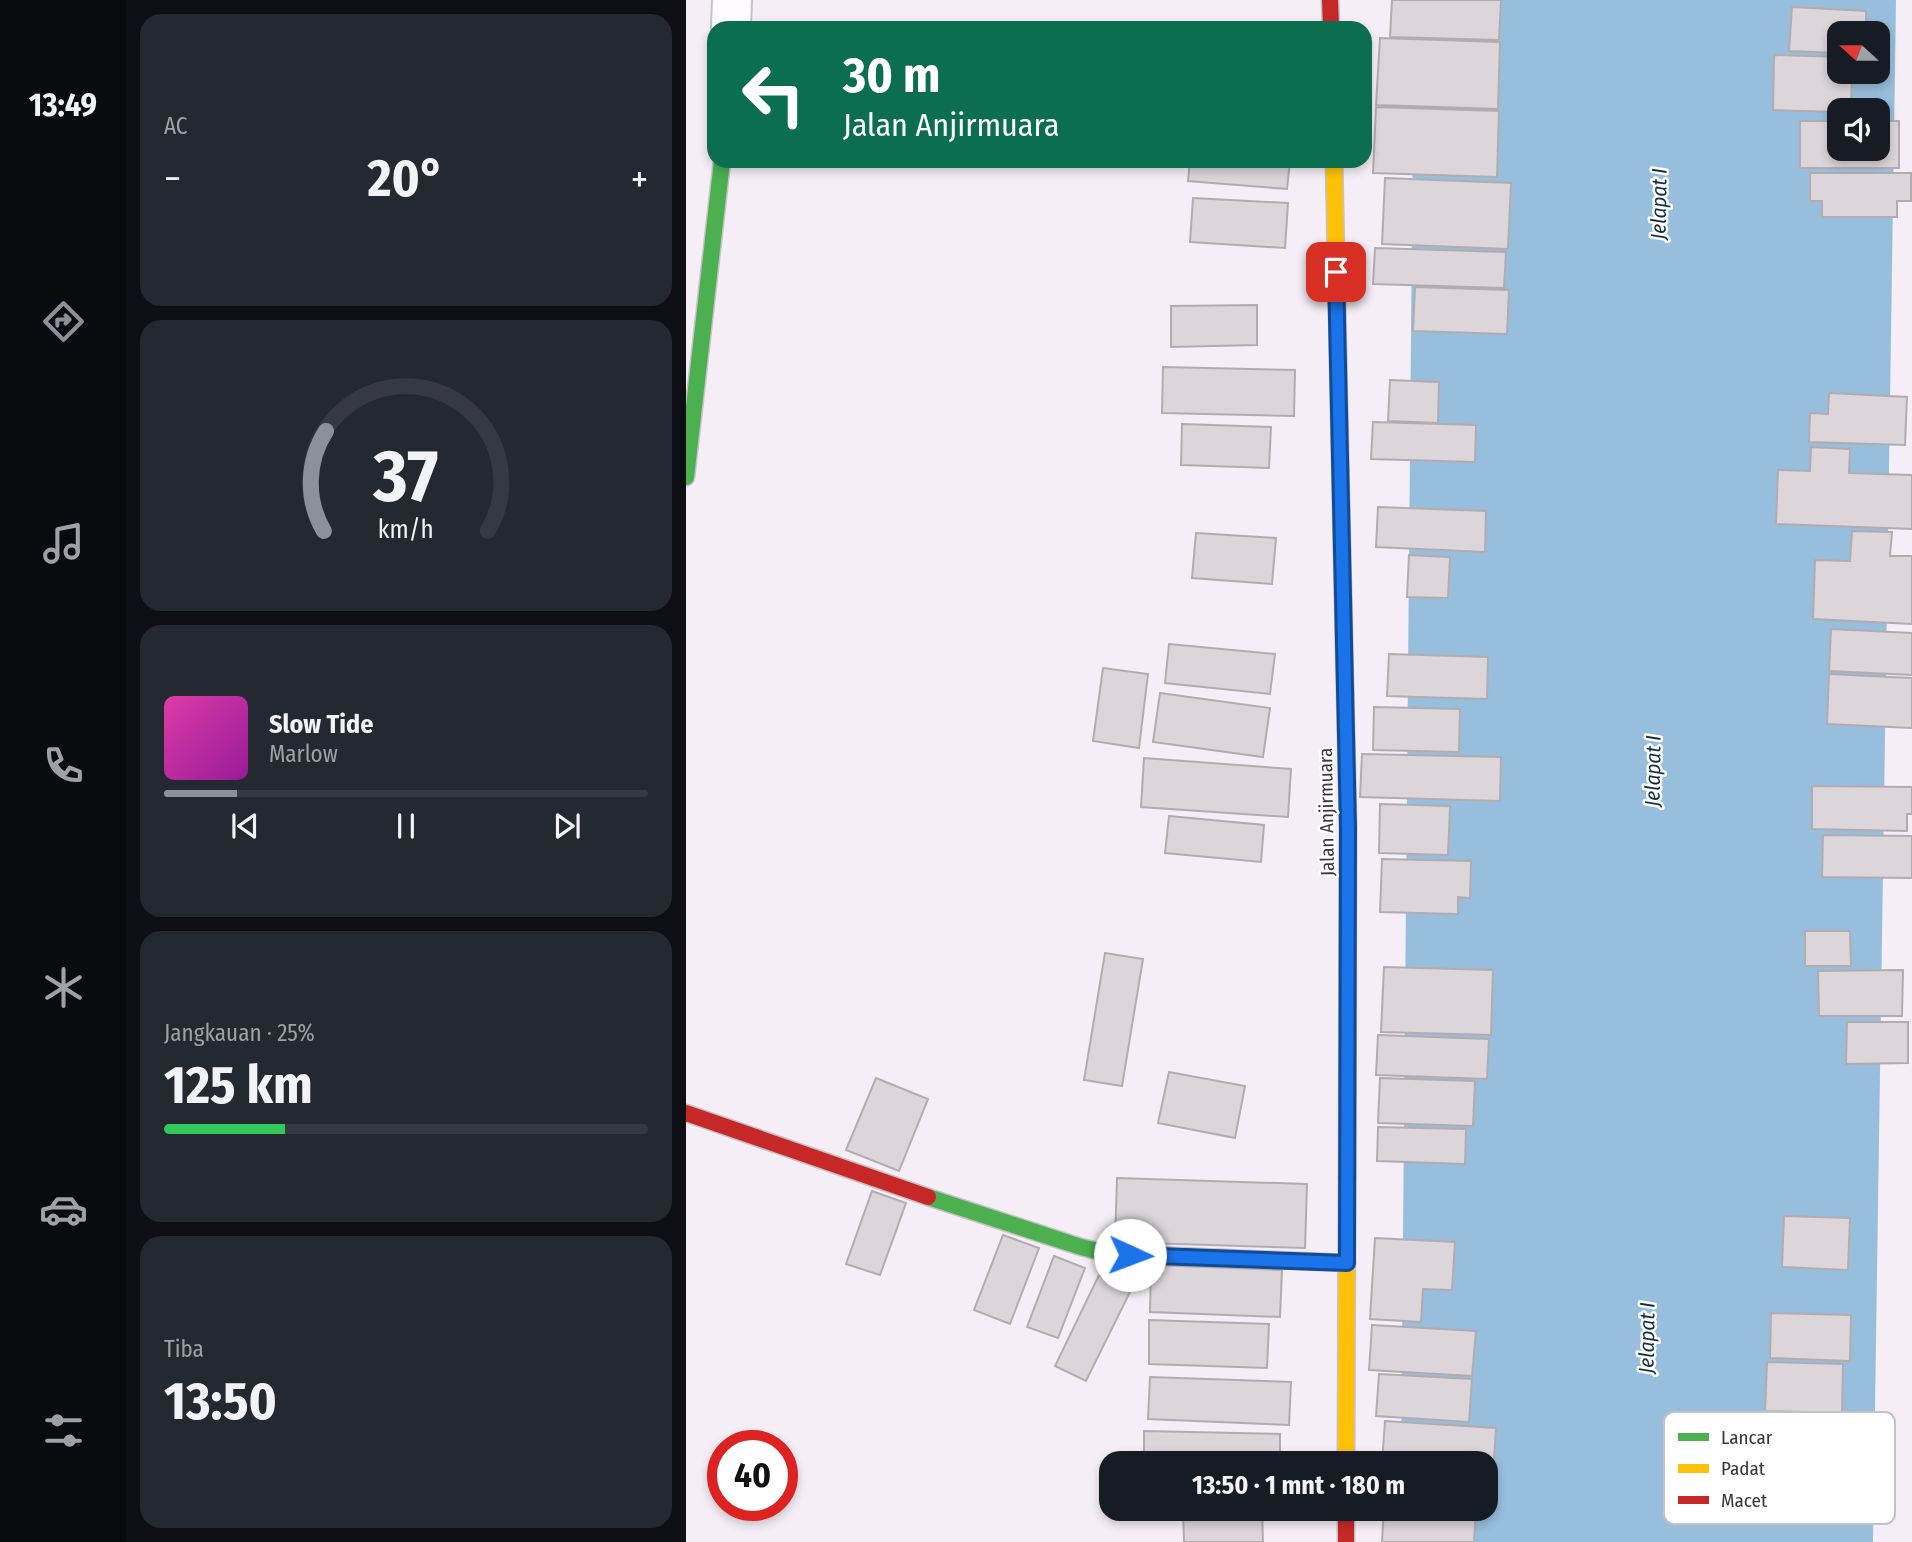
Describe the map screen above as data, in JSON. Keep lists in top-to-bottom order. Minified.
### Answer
{"streets":{"street":["Jalan Anjirmuara"]},"water":["Jelapat I"],"legend":["Lancar","Padat","Macet"],"north":"left","page":{"tabs":"13:49","tile":["AC",["Jangkauan · 25%","125 km"],["Tiba","13:50"]],"turn":["30 m","Jalan Anjirmuara"],"heat":["−","20°","+"],"song":["Slow Tide","Marlow"],"limit":"40","trip":"13:50 · 1 mnt · 180 m","gauge":["37","km/h"]}}
